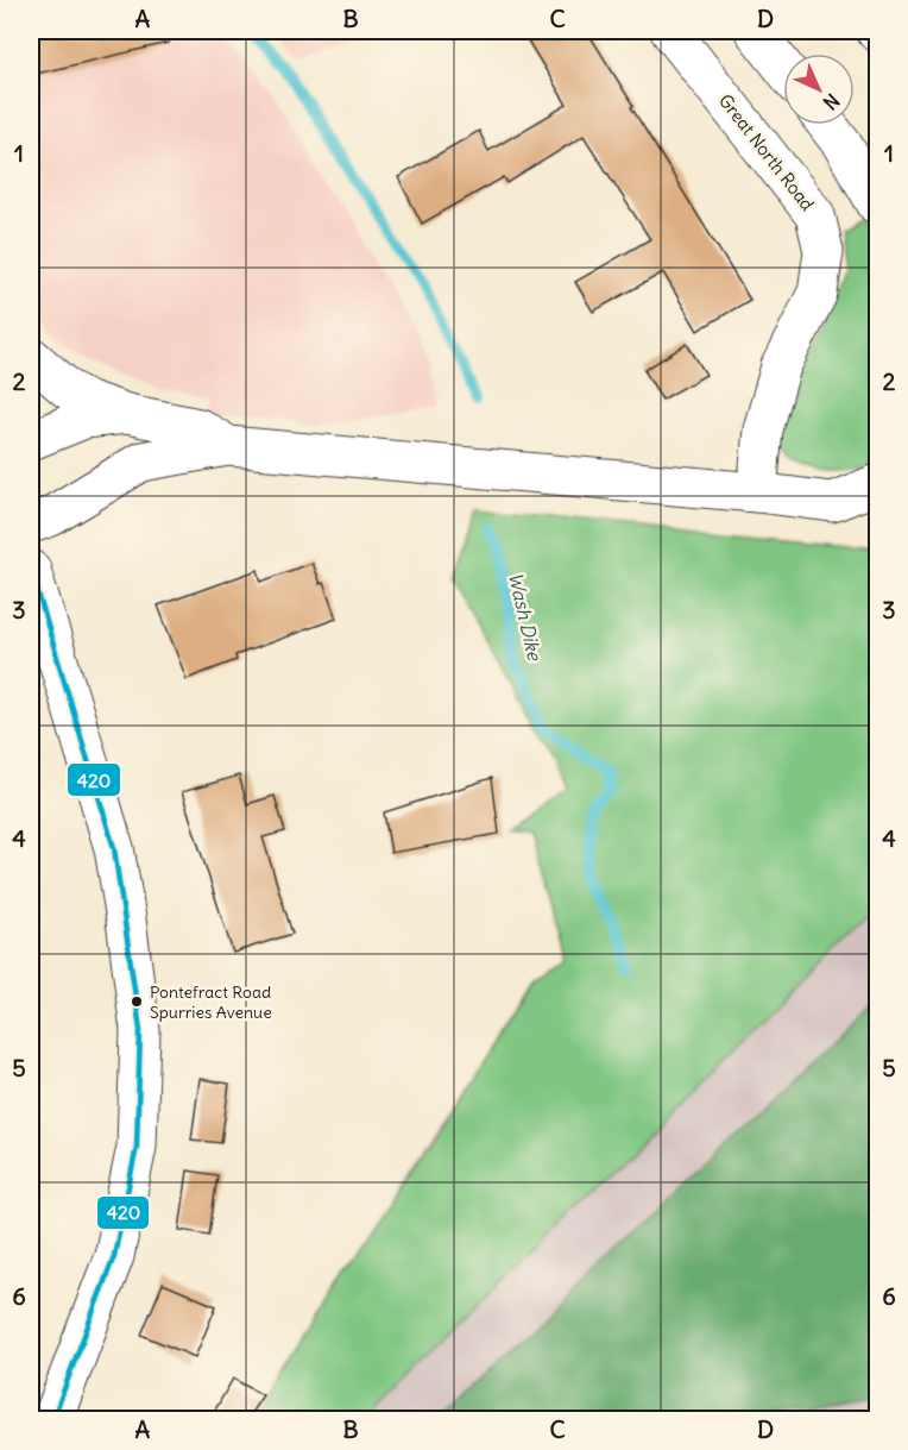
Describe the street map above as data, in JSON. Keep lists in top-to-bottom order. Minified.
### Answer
{"streets":{"main road":["Great North Road"]},"water":["Wash Dike"],"places":["Pontefract Road Spurries Avenue"],"lines":["transit line 420"],"north":"bottom right","grid":{"columns":["A","B","C","D"],"rows":["1","2","3","4","5","6"]}}
